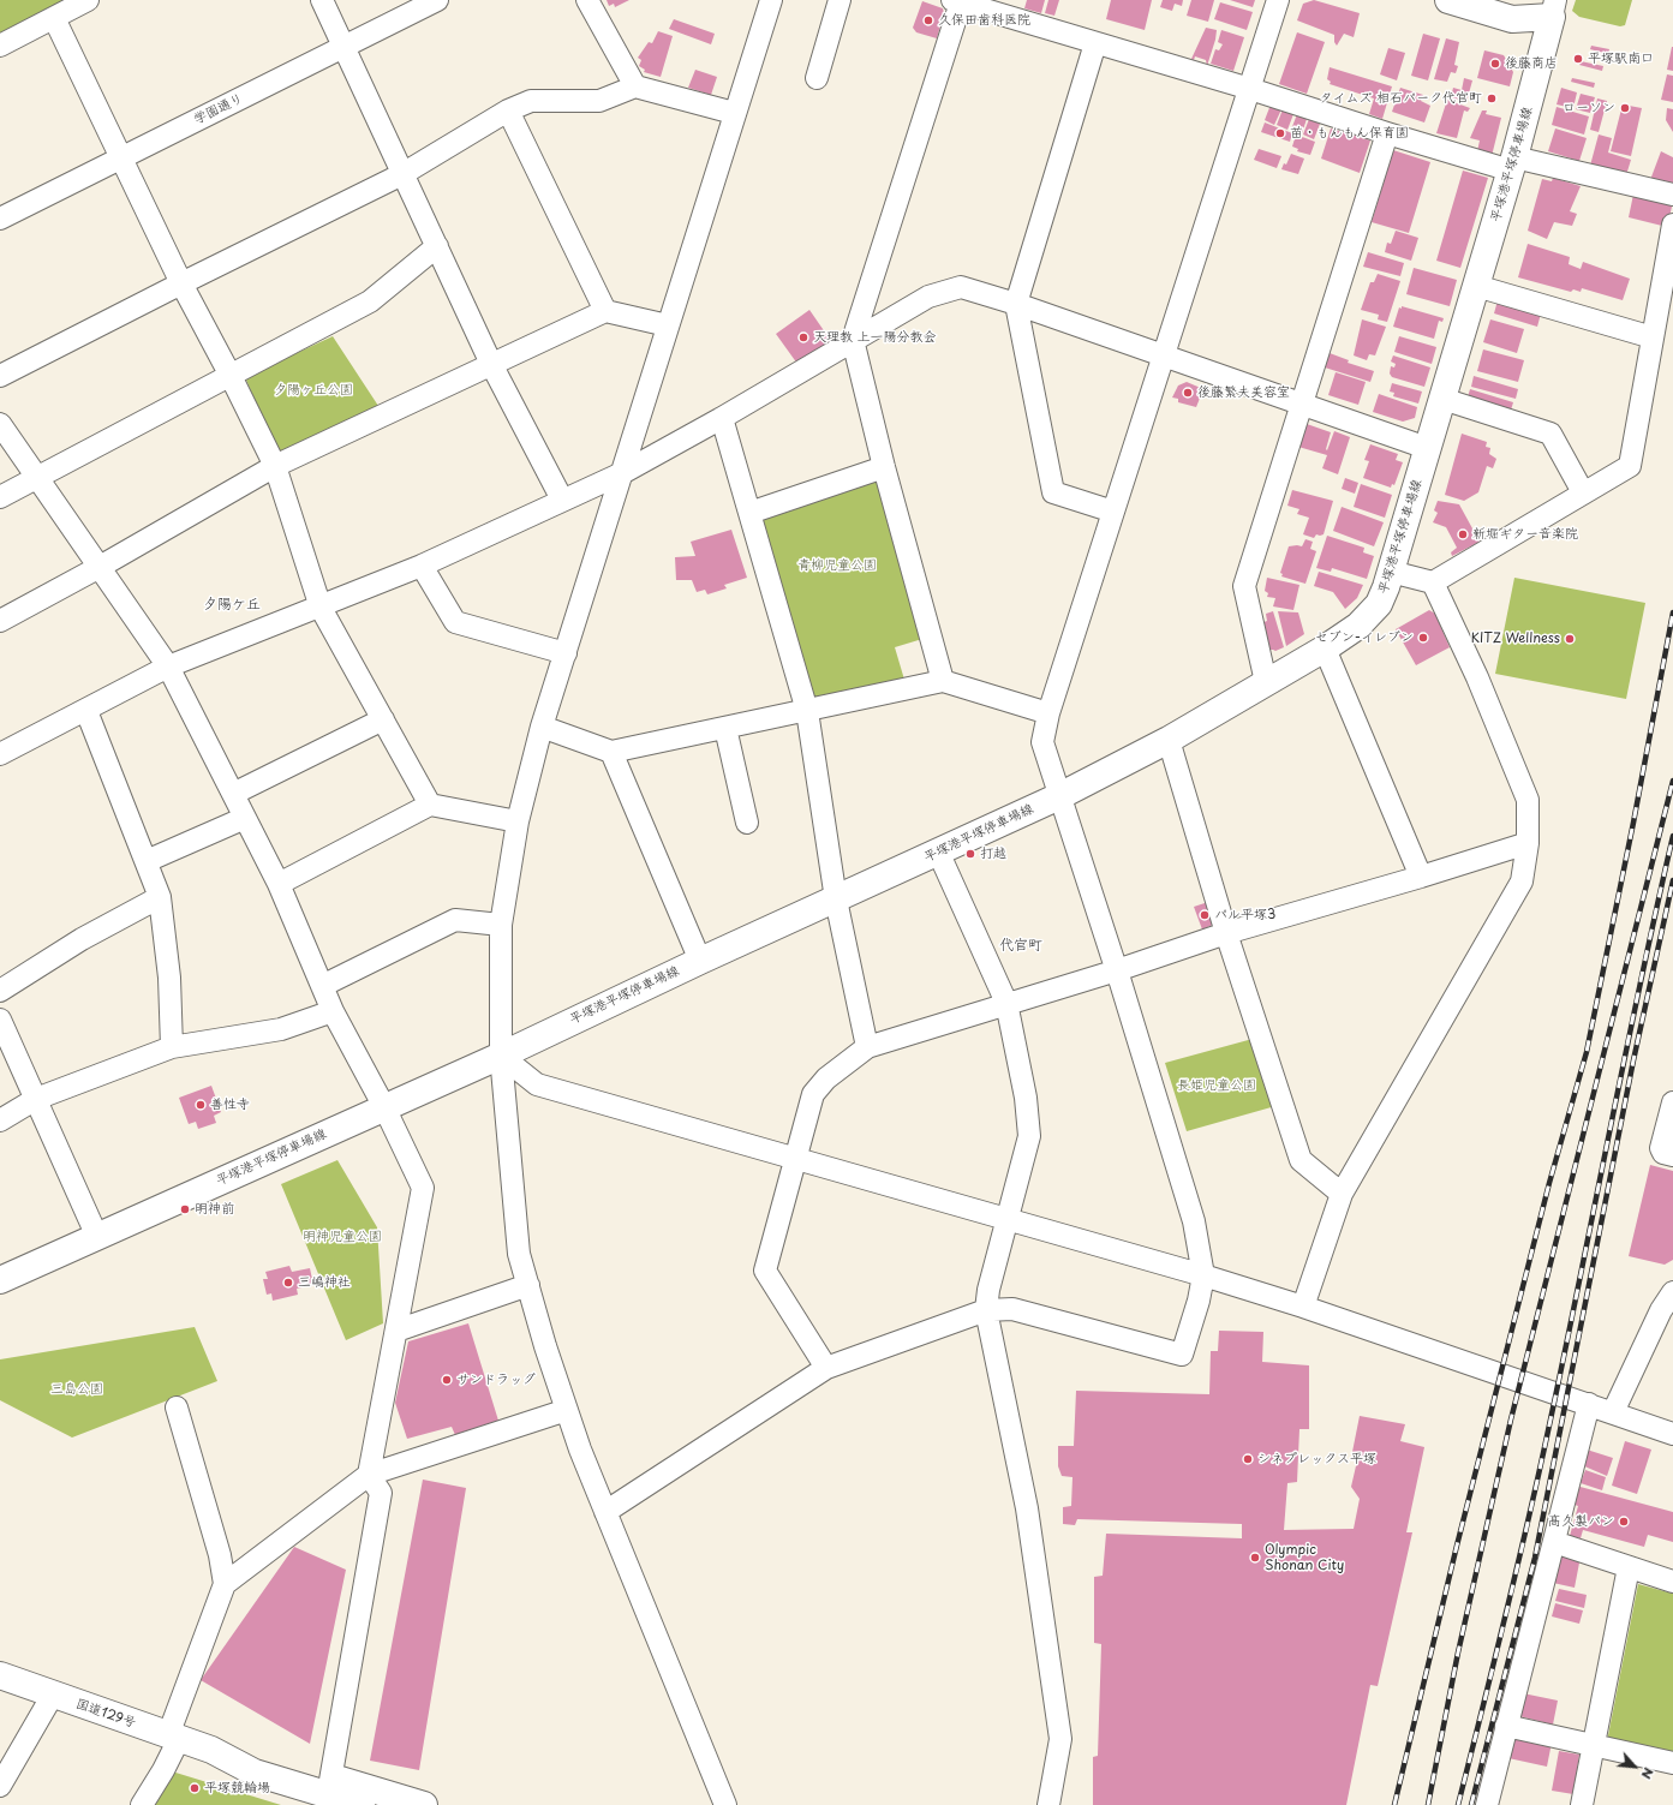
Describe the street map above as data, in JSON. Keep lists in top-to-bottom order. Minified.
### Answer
{"streets":{"main road":["平塚港平塚停車場線","国道129号"],"street":["学園通り"]},"districts":["夕陽ケ丘","代官町"],"parks":["夕陽ヶ丘公園","青柳児童公園","長姫児童公園","明神児童公園","三島公園"],"places":["久保田歯科医院","平塚駅南口","後藤商店","タイムズ 相石パーク代官町","ローソン","苗・もんもん保育園","天理教 上一陽分教会","後藤繁夫美容室","新堀ギター音楽院","セブン-イレブン","KITZ Wellness","打越","パル平塚3","善性寺","明神前","三嶋神社","サンドラッグ","シネプレックス平塚","髙久製パン","Olympic Shonan City","平塚競輪場"],"north":"bottom right"}
